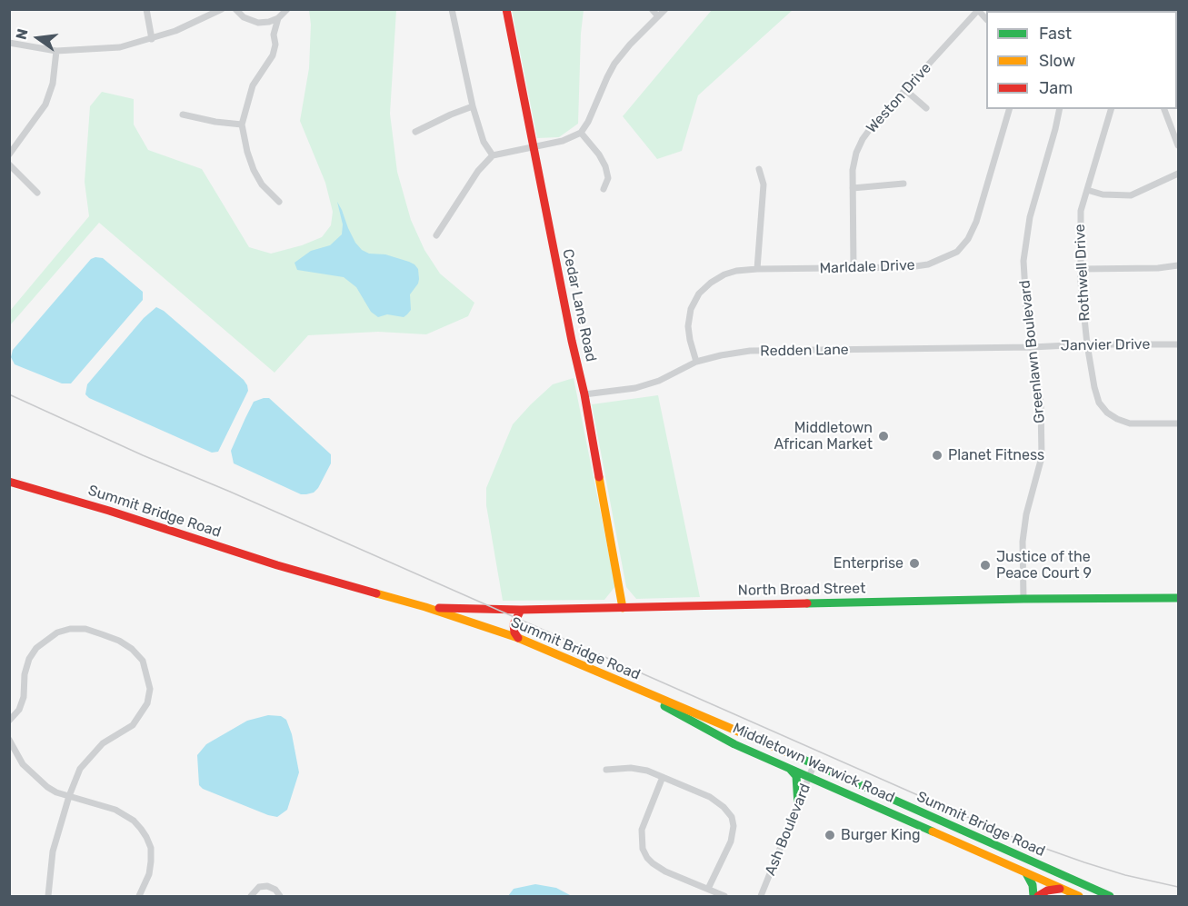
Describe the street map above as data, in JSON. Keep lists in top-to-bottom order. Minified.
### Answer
{"streets":{"main road":["Cedar Lane Road","Summit Bridge Road","North Broad Street","Middletown Warwick Road"],"street":["Weston Drive","Marldale Drive","Rothwell Drive","Janvier Drive","Redden Lane","Greenlawn Boulevard","Ash Boulevard"]},"crossings":[["Weston Drive","Marldale Drive"],["Marldale Drive","Redden Lane"],["Rothwell Drive","Janvier Drive"],["Cedar Lane Road","Redden Lane"],["Cedar Lane Road","North Broad Street"],["Janvier Drive","Redden Lane"],["Janvier Drive","Greenlawn Boulevard"],["Redden Lane","Greenlawn Boulevard"],["Greenlawn Boulevard","North Broad Street"],["Summit Bridge Road","North Broad Street"],["Summit Bridge Road","Middletown Warwick Road"],["Summit Bridge Road","Ash Boulevard"],["Middletown Warwick Road","Ash Boulevard"]],"places":["Middletown African Market","Planet Fitness","Enterprise","Justice of the Peace Court 9","Burger King"],"legend":["Fast","Slow","Jam"],"north":"left"}
